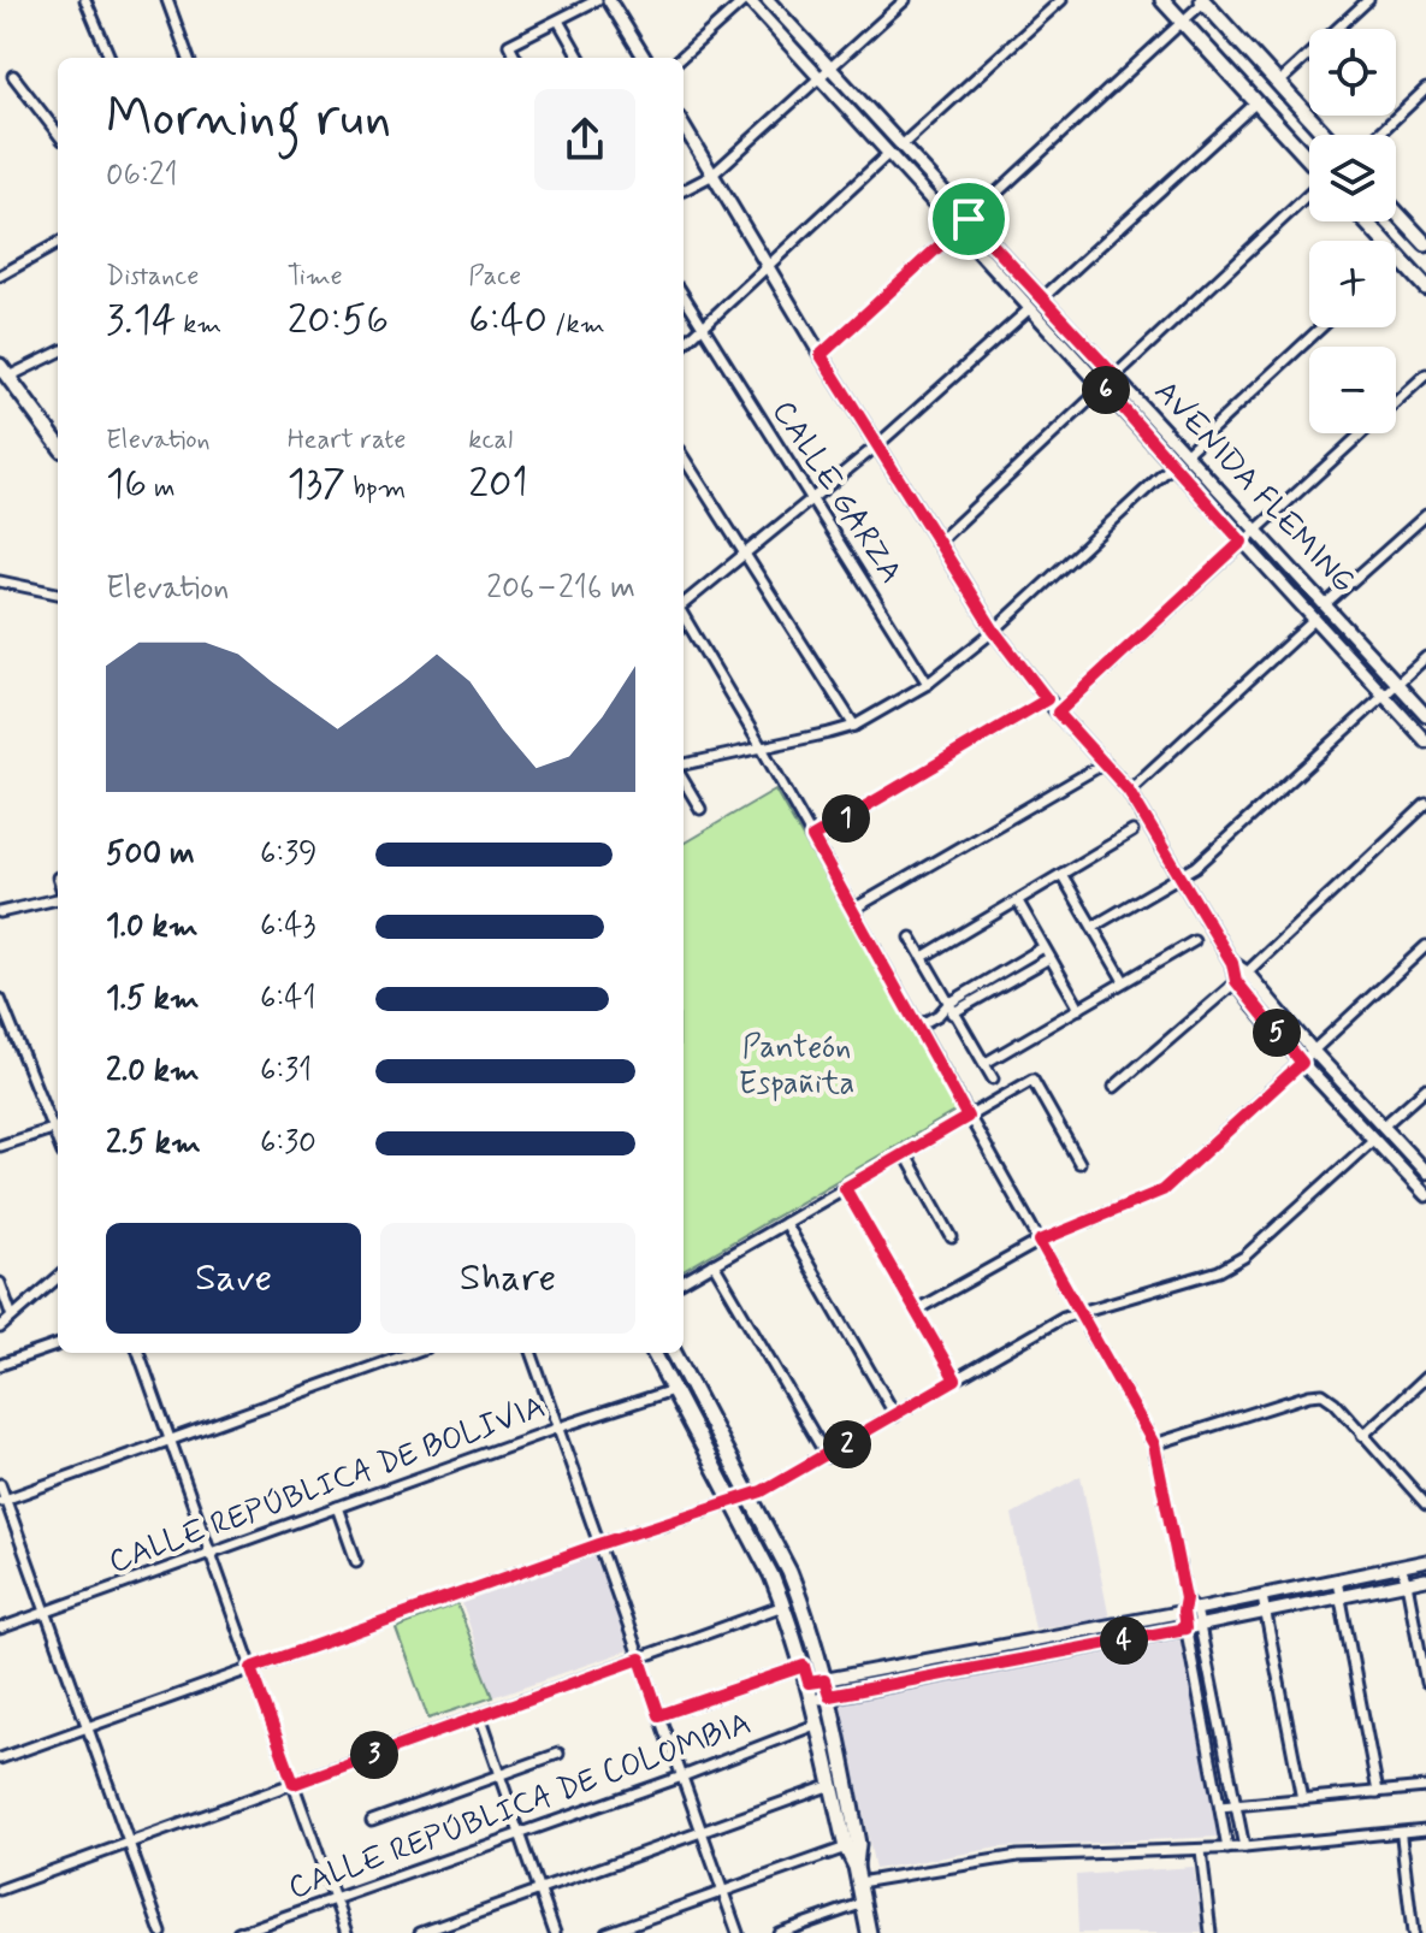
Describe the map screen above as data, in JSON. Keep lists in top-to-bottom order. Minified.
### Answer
{"streets":{"street":["AVENIDA FLEMING","CALLE GARZA","CALLE REPÚBLICA DE BOLIVIA","CALLE REPÚBLICA DE COLOMBIA"]},"parks":["Panteón Españita"],"page":{"map_buttons":["+","−"],"heading":["Morning run","06:21"],"stats":[["Distance","3.14 km"],["Time","20:56"],["Pace","6:40 /km"],["Elevation","16 m"],["Heart rate","137 bpm"],["kcal","201"]],"pins":["6","1","5","2","4","3"],"chart":["Elevation","206–216 m"],"list":[{"name":"500 m","note":"6:39"},{"name":"1.0 km","note":"6:43"},{"name":"1.5 km","note":"6:41"},{"name":"2.0 km","note":"6:31"},{"name":"2.5 km","note":"6:30"}],"buttons":["Save","Share"]}}
